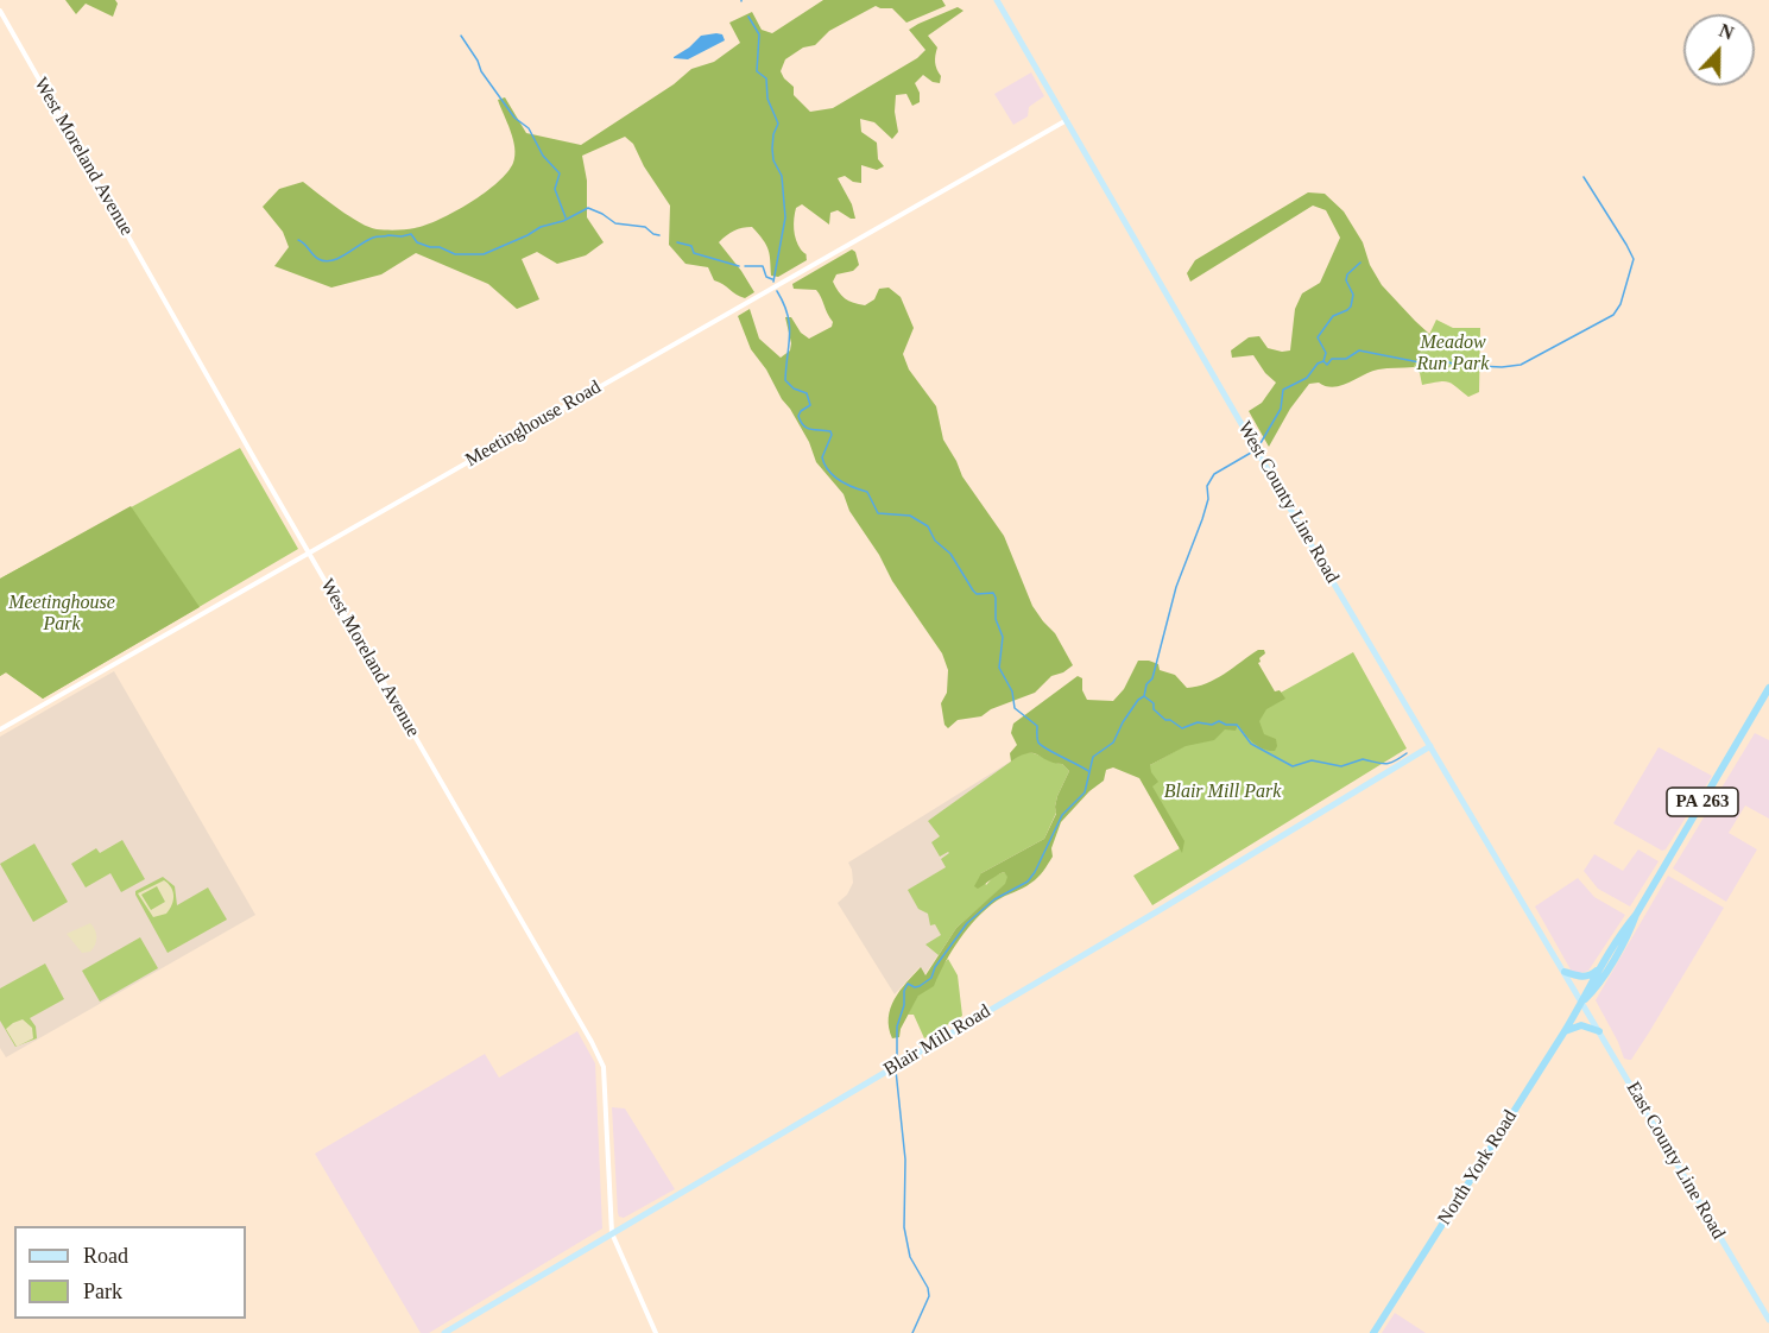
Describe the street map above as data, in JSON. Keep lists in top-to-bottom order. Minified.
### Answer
{"streets":{"highway":["PA 263","North York Road"],"main road":["West County Line Road","Blair Mill Road","East County Line Road"],"street":["West Moreland Avenue","Meetinghouse Road"]},"crossings":[["West Moreland Avenue","Meetinghouse Road"],["West Moreland Avenue","Blair Mill Road"],["Meetinghouse Road","West County Line Road"],["West County Line Road","PA 263"],["West County Line Road","Blair Mill Road"],["West County Line Road","East County Line Road"],["West County Line Road","North York Road"],["PA 263","East County Line Road"],["PA 263","North York Road"],["East County Line Road","North York Road"]],"parks":["Meadow Run Park","Meetinghouse Park","Blair Mill Park"],"legend":["Road","Park"],"north":"top"}
